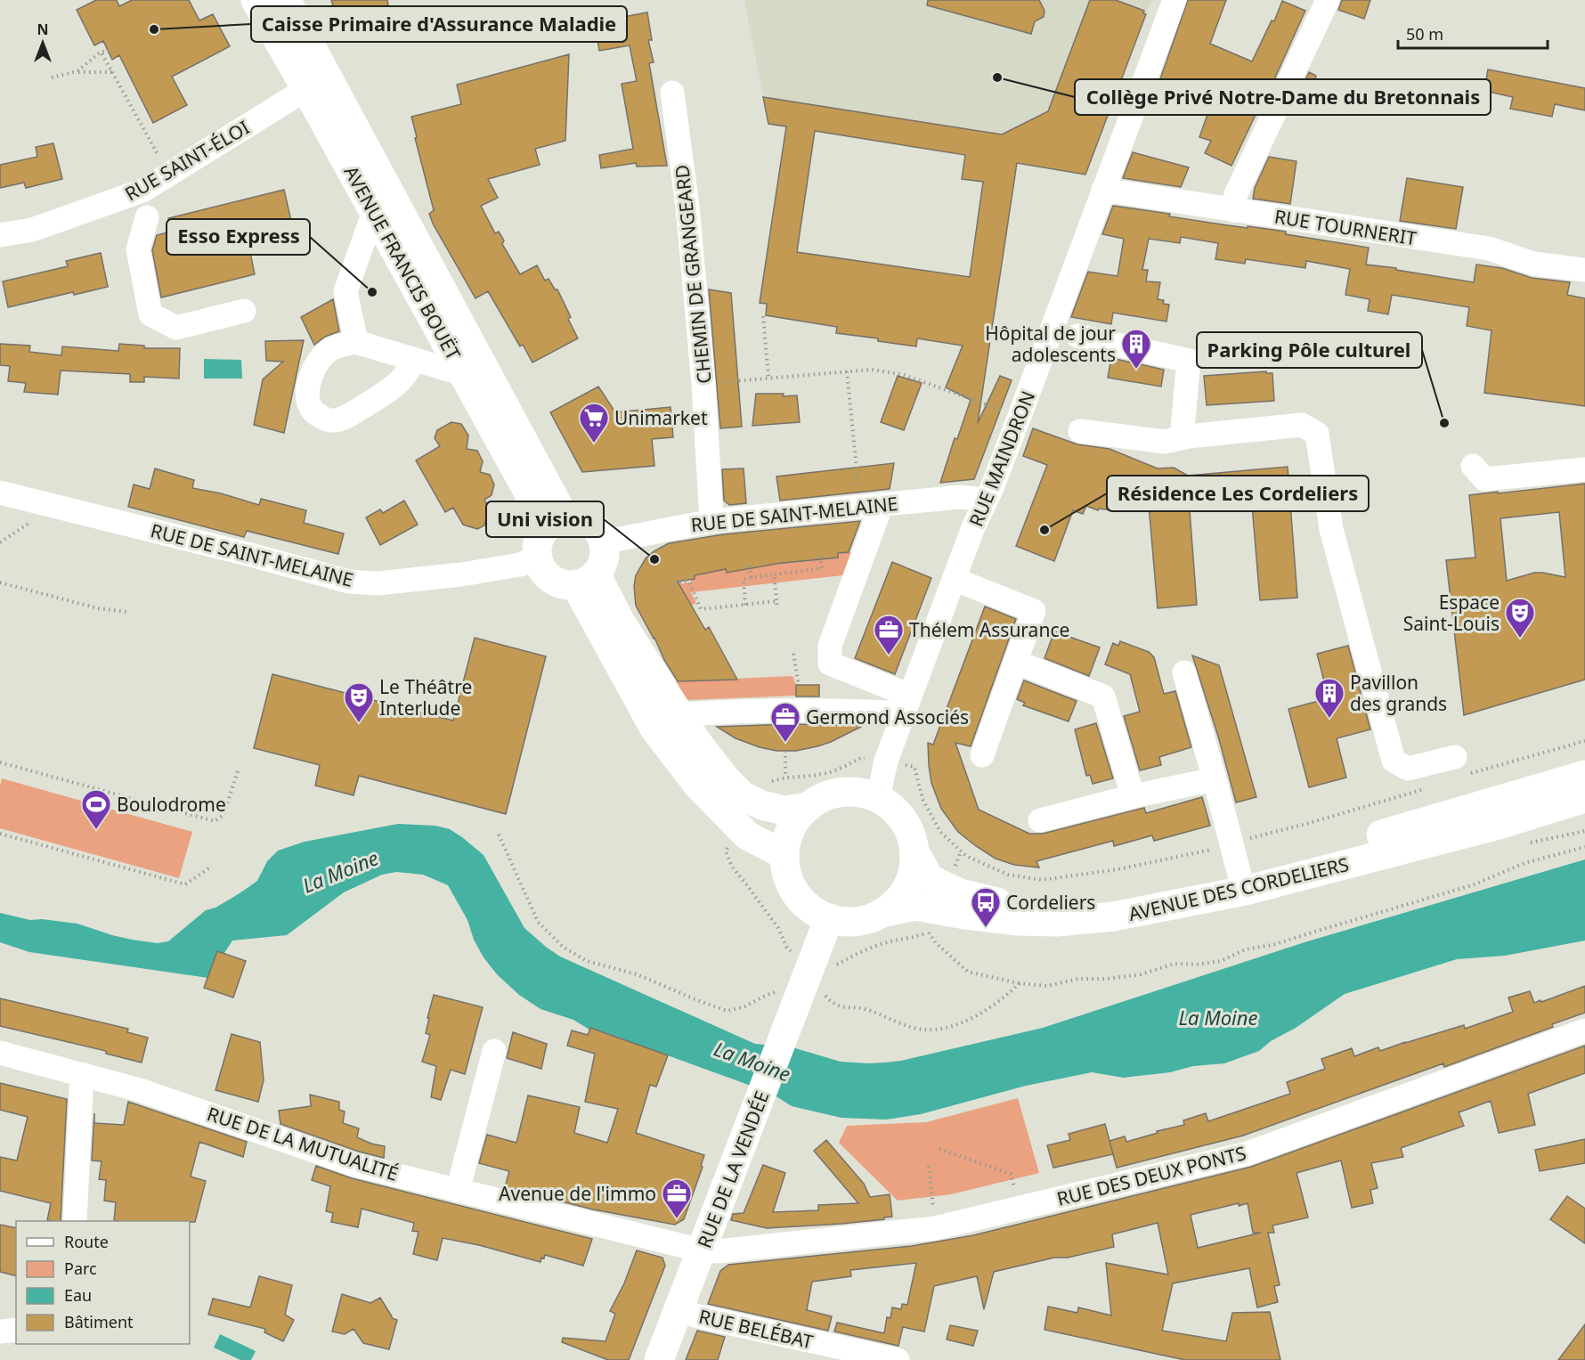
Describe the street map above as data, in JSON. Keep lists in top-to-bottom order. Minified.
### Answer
{"streets":{"main road":["AVENUE FRANCIS BOUËT","AVENUE DES CORDELIERS","RUE DE LA VENDÉE"],"street":["RUE SAINT-ÉLOI","RUE TOURNERIT","CHEMIN DE GRANGEARD","RUE MAINDRON","RUE DE SAINT-MELAINE","RUE DE LA MUTUALITÉ","RUE DES DEUX PONTS","RUE BELÉBAT"]},"crossings":[["RUE SAINT-ÉLOI","AVENUE FRANCIS BOUËT"],["RUE TOURNERIT","RUE MAINDRON"],["AVENUE FRANCIS BOUËT","RUE DE SAINT-MELAINE"],["CHEMIN DE GRANGEARD","RUE DE SAINT-MELAINE"],["RUE MAINDRON","RUE DE SAINT-MELAINE"],["RUE MAINDRON","AVENUE DES CORDELIERS"],["RUE MAINDRON","RUE DE LA VENDÉE"],["AVENUE DES CORDELIERS","RUE DE LA VENDÉE"],["RUE DE LA MUTUALITÉ","RUE DE LA VENDÉE"],["RUE DE LA MUTUALITÉ","RUE DES DEUX PONTS"],["RUE DE LA VENDÉE","RUE DES DEUX PONTS"],["RUE DE LA VENDÉE","RUE BELÉBAT"]],"water":["La Moine"],"places":{"other":["Caisse Primaire d'Assurance Maladie","Collège Privé Notre-Dame du Bretonnais","Esso Express","Parking Pôle culturel","Résidence Les Cordeliers","Uni vision"],"building":["Hôpital de jour adolescents","Pavillon des grands"],"supermarket":["Unimarket"],"theatre":["Espace Saint-Louis","Le Théâtre Interlude"],"office":["Thélem Assurance","Germond Associés","Avenue de l'immo"],"sports":["Boulodrome"],"bus stop":["Cordeliers"]},"legend":["Route","Parc","Eau","Bâtiment"],"scale_bar":"50 m","north":"top"}
